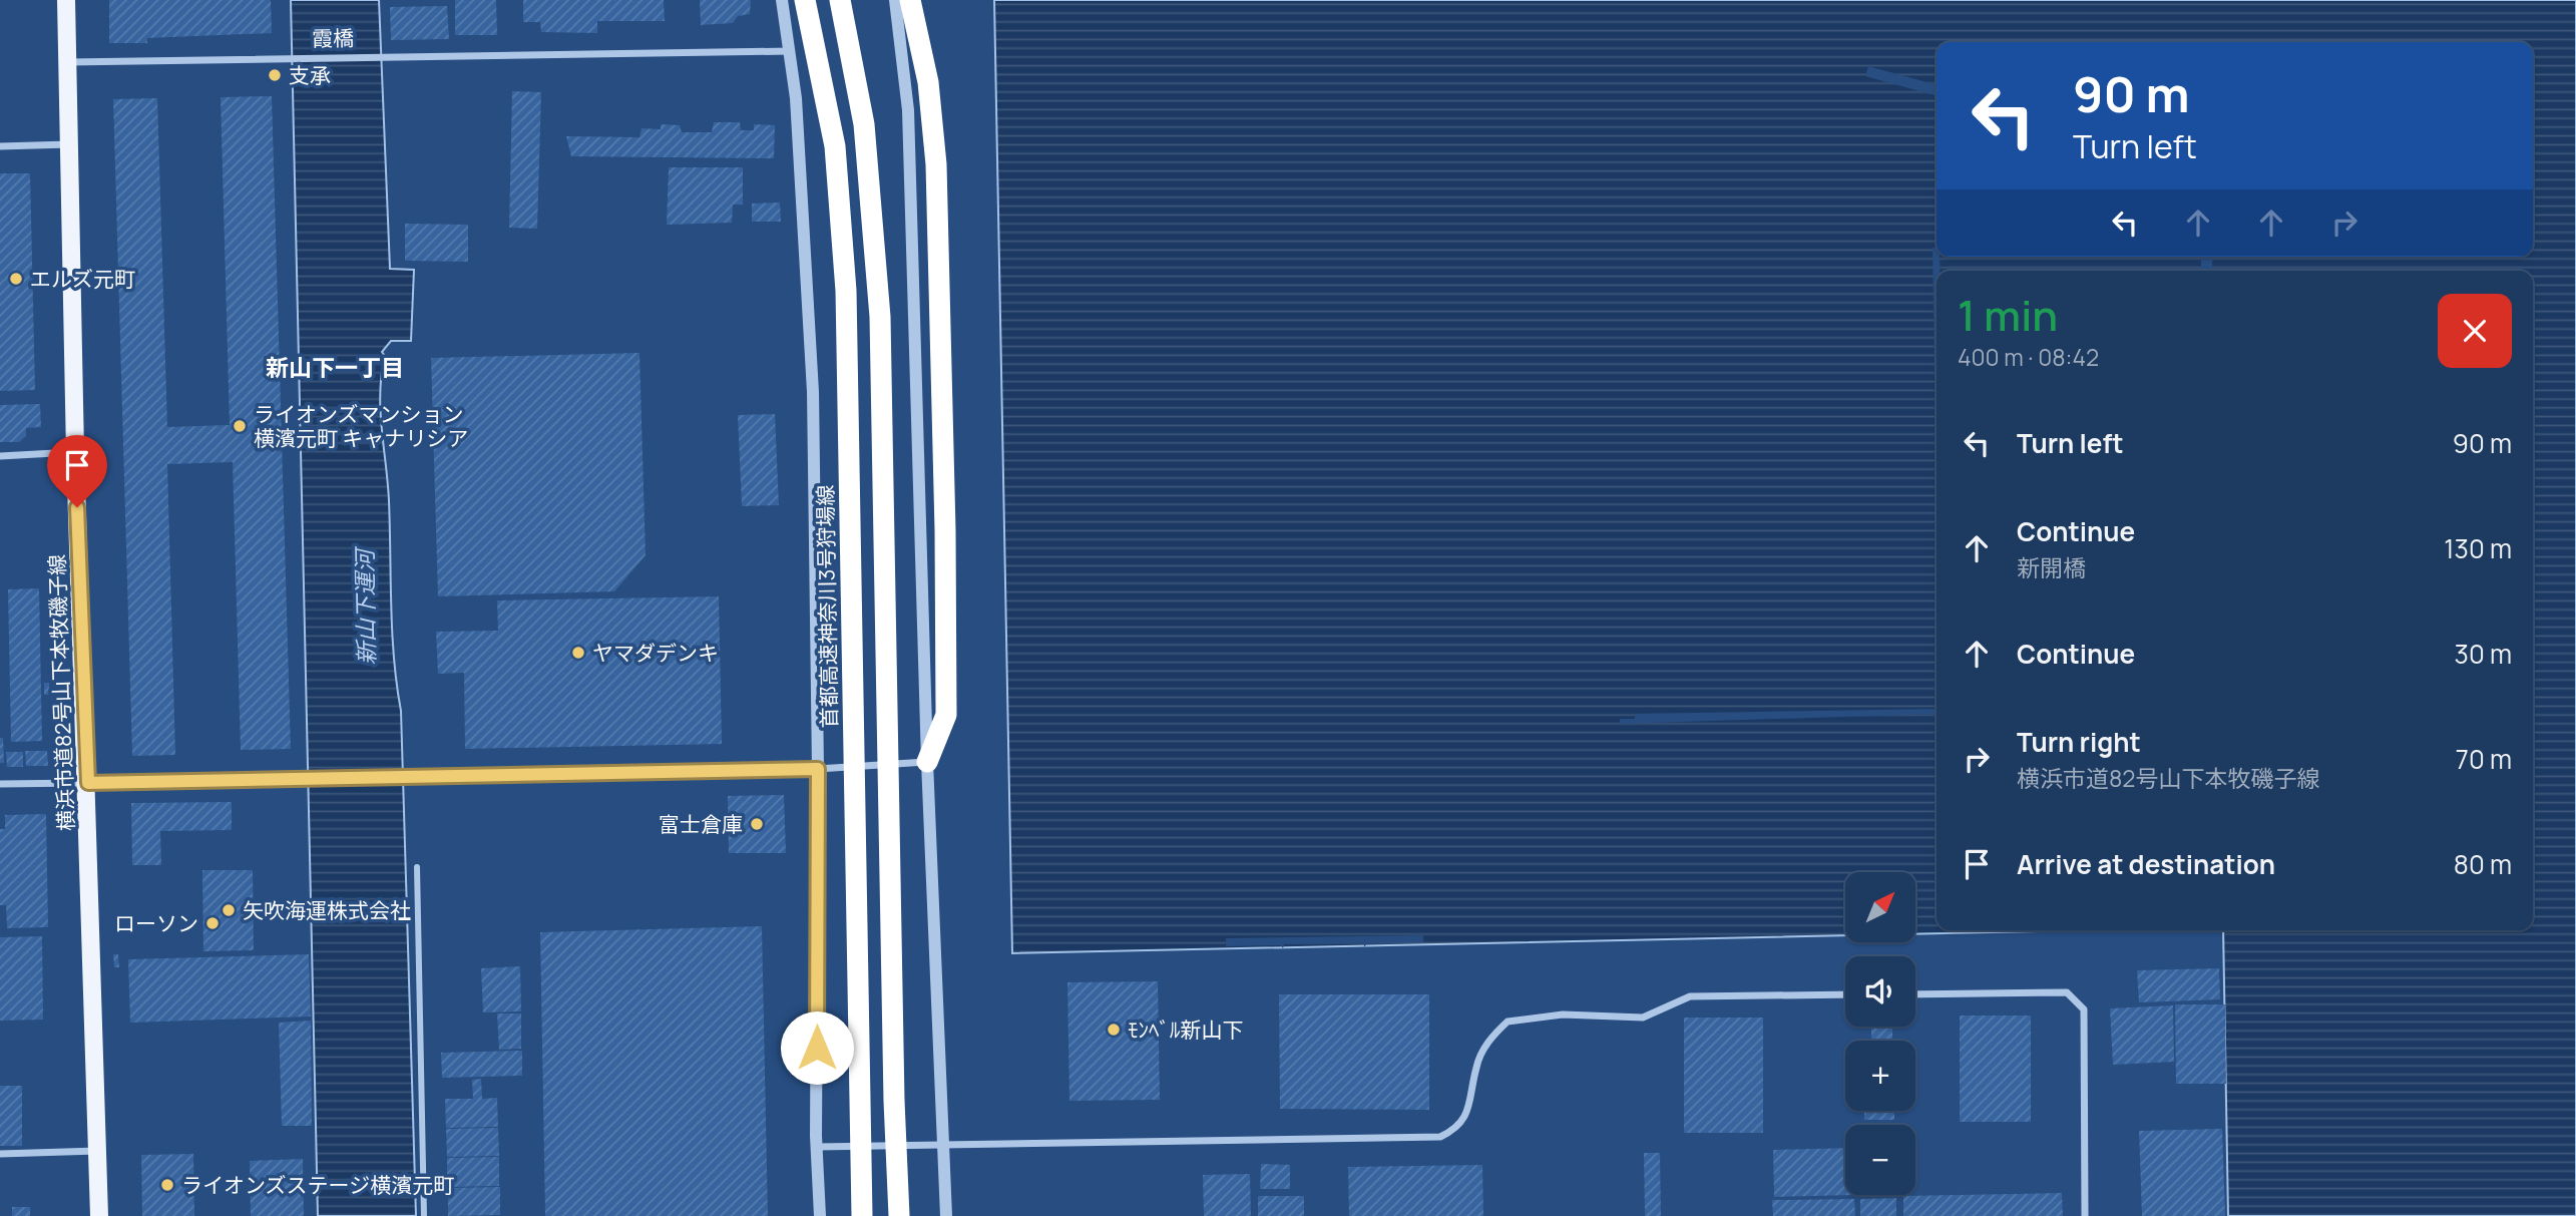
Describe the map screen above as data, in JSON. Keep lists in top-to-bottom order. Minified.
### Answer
{"streets":{"highway":["首都高速神奈川3号狩場線"],"main road":["横浜市道82号山下本牧磯子線"],"street":["霞橋"]},"crossings":[["霞橋","横浜市道82号山下本牧磯子線"]],"districts":["新山下一丁目"],"water":["新山下運河"],"places":["支承","エルズ元町","ライオンズマンション 横濱元町 キャナリシア","ヤマダデンキ","富士倉庫","矢吹海運株式会社","ローソン","ﾓﾝﾍﾞﾙ新山下","ライオンズステージ横濱元町"],"north":"top right","page":{"turn":["90 m","Turn left"],"heading":["1 min","400 m · 08:42"],"list":[{"name":"Turn left","value":"90 m"},{"name":"Continue","note":"新開橋","value":"130 m"},{"name":"Continue","value":"30 m"},{"name":"Turn right","note":"横浜市道82号山下本牧磯子線","value":"70 m"},{"name":"Arrive at destination","value":"80 m"}],"map_buttons":["+","−"]}}
